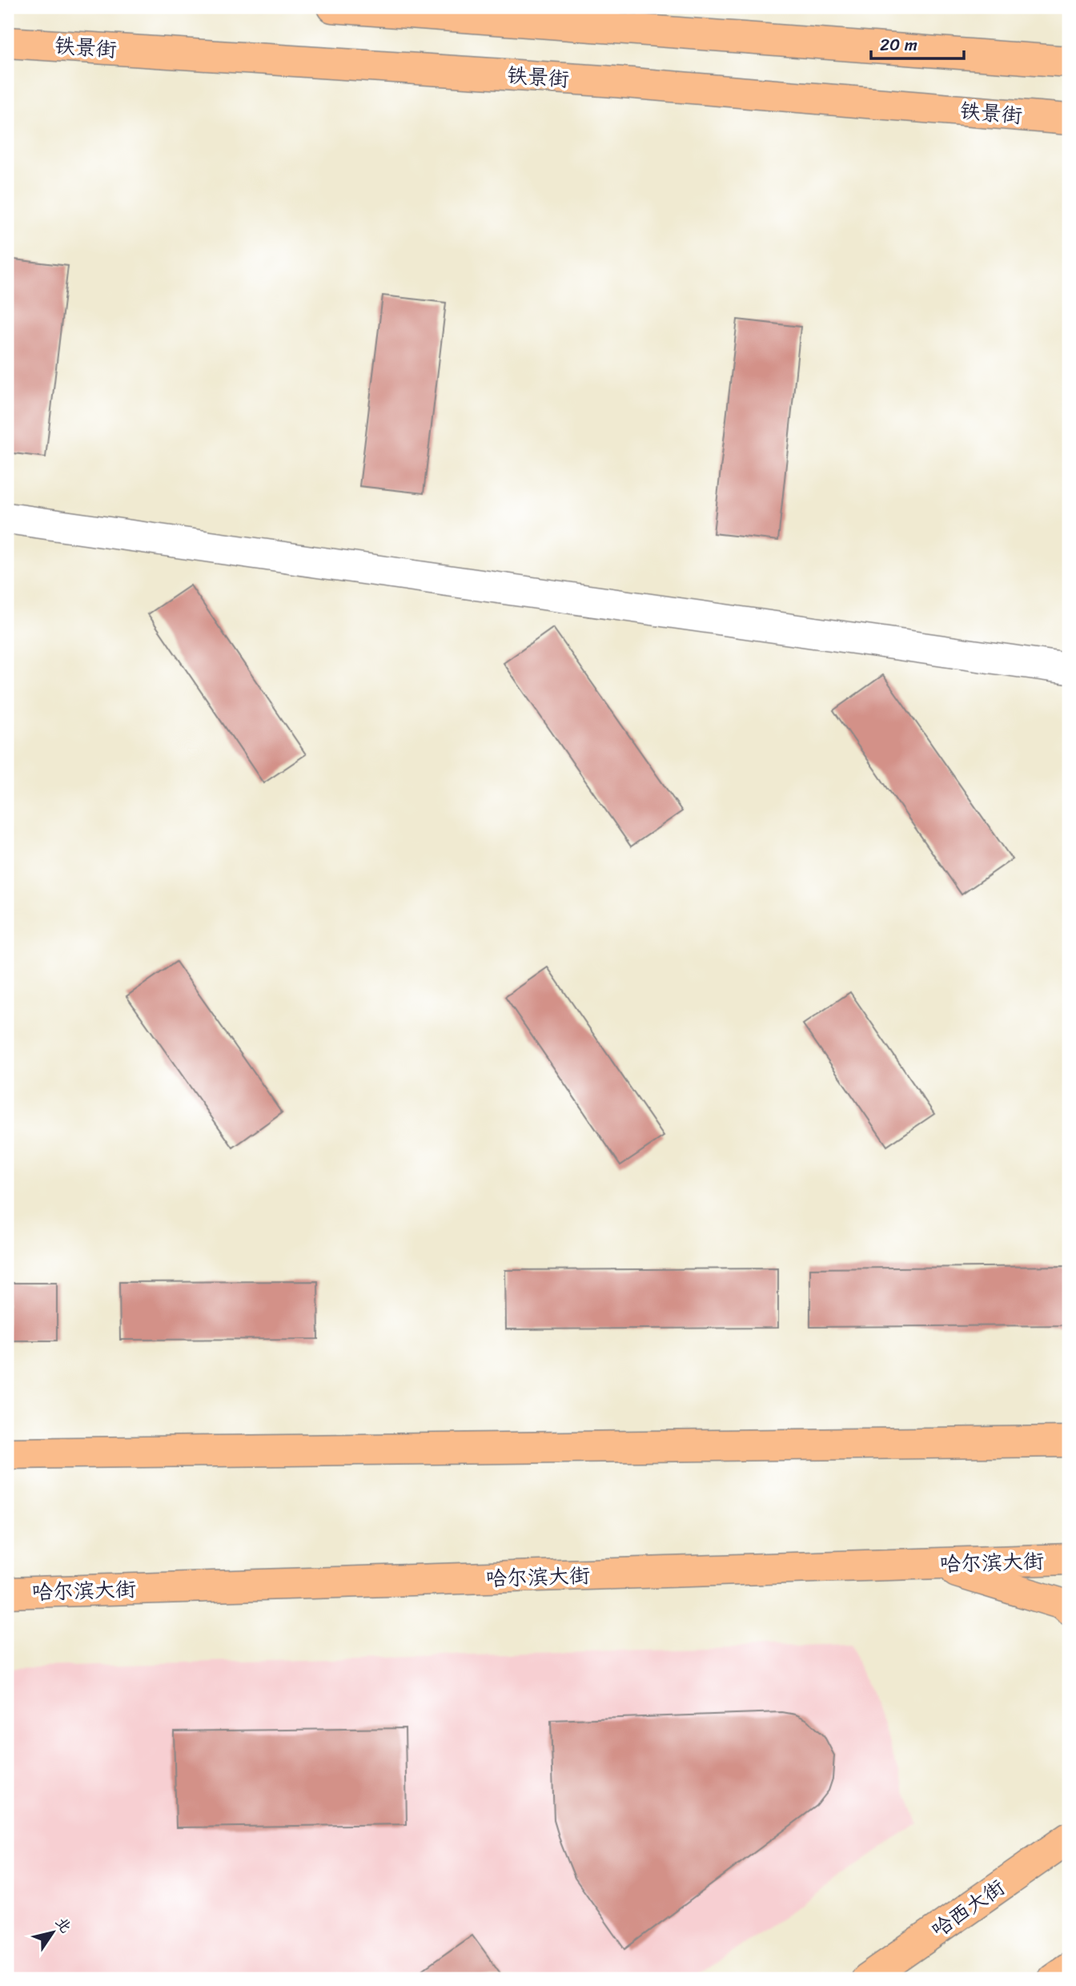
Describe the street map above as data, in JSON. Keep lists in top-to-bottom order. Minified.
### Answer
{"streets":{"main road":["铁景街","哈尔滨大街","哈西大街"]},"scale_bar":"20 m","north":"top right"}
